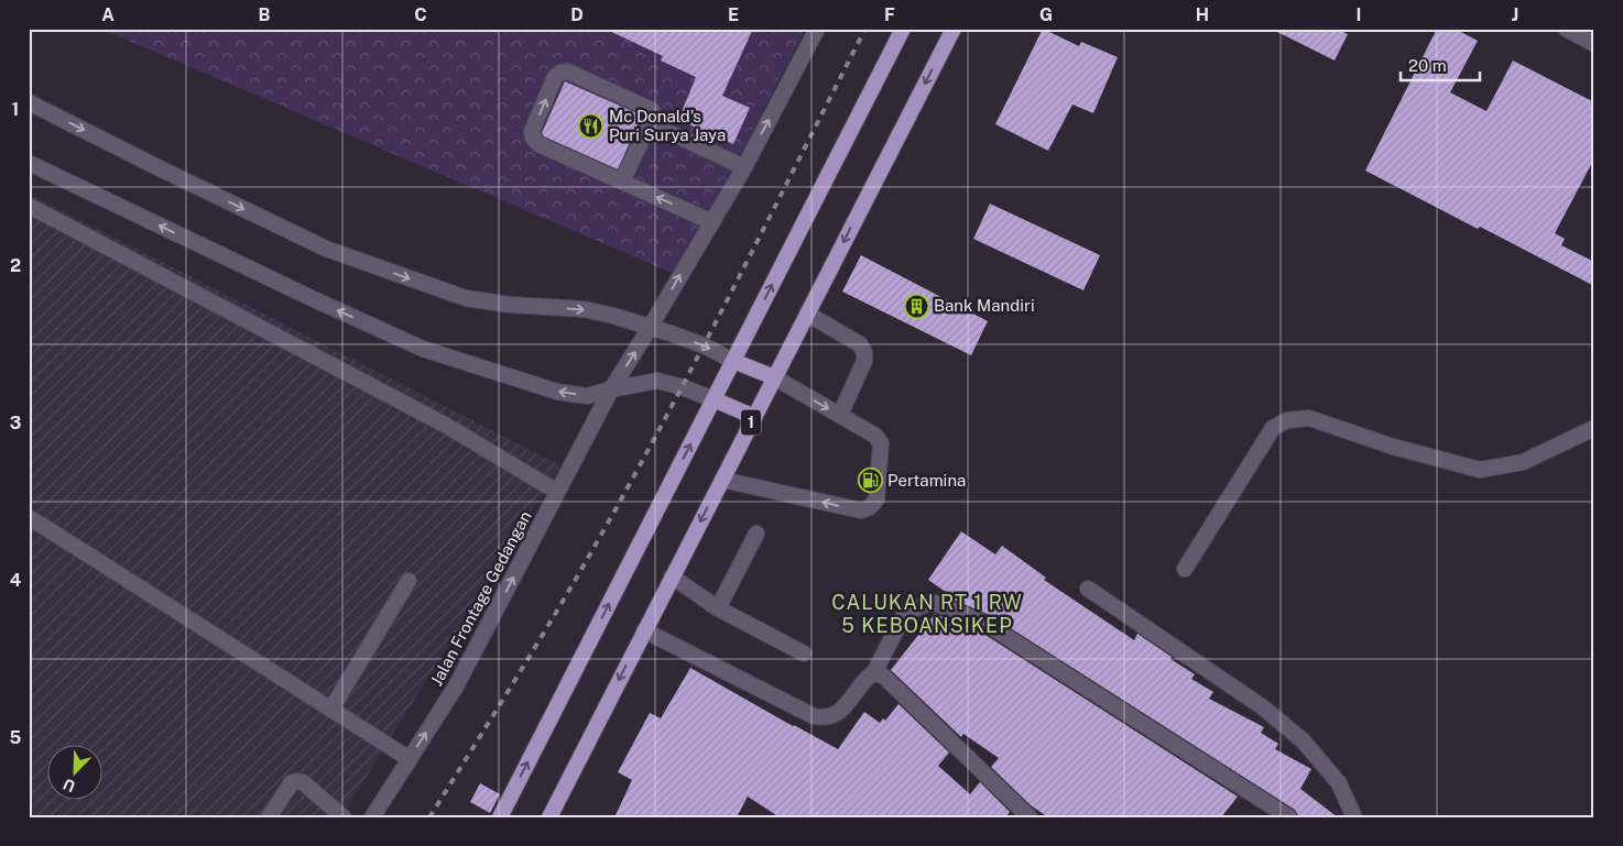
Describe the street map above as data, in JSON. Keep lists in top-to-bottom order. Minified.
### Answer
{"streets":{"highway":["1"],"street":["Jalan Frontage Gedangan"]},"one_way":["Jalan Frontage Gedangan"],"districts":["CALUKAN RT 1 RW 5 KEBOANSIKEP"],"places":{"restaurant":["Mc Donald's Puri Surya Jaya"],"building":["Bank Mandiri"],"fuel station":["Pertamina"]},"scale_bar":"20 m","north":"bottom left","grid":{"columns":["A","B","C","D","E","F","G","H","I","J"],"rows":["1","2","3","4","5"]}}
